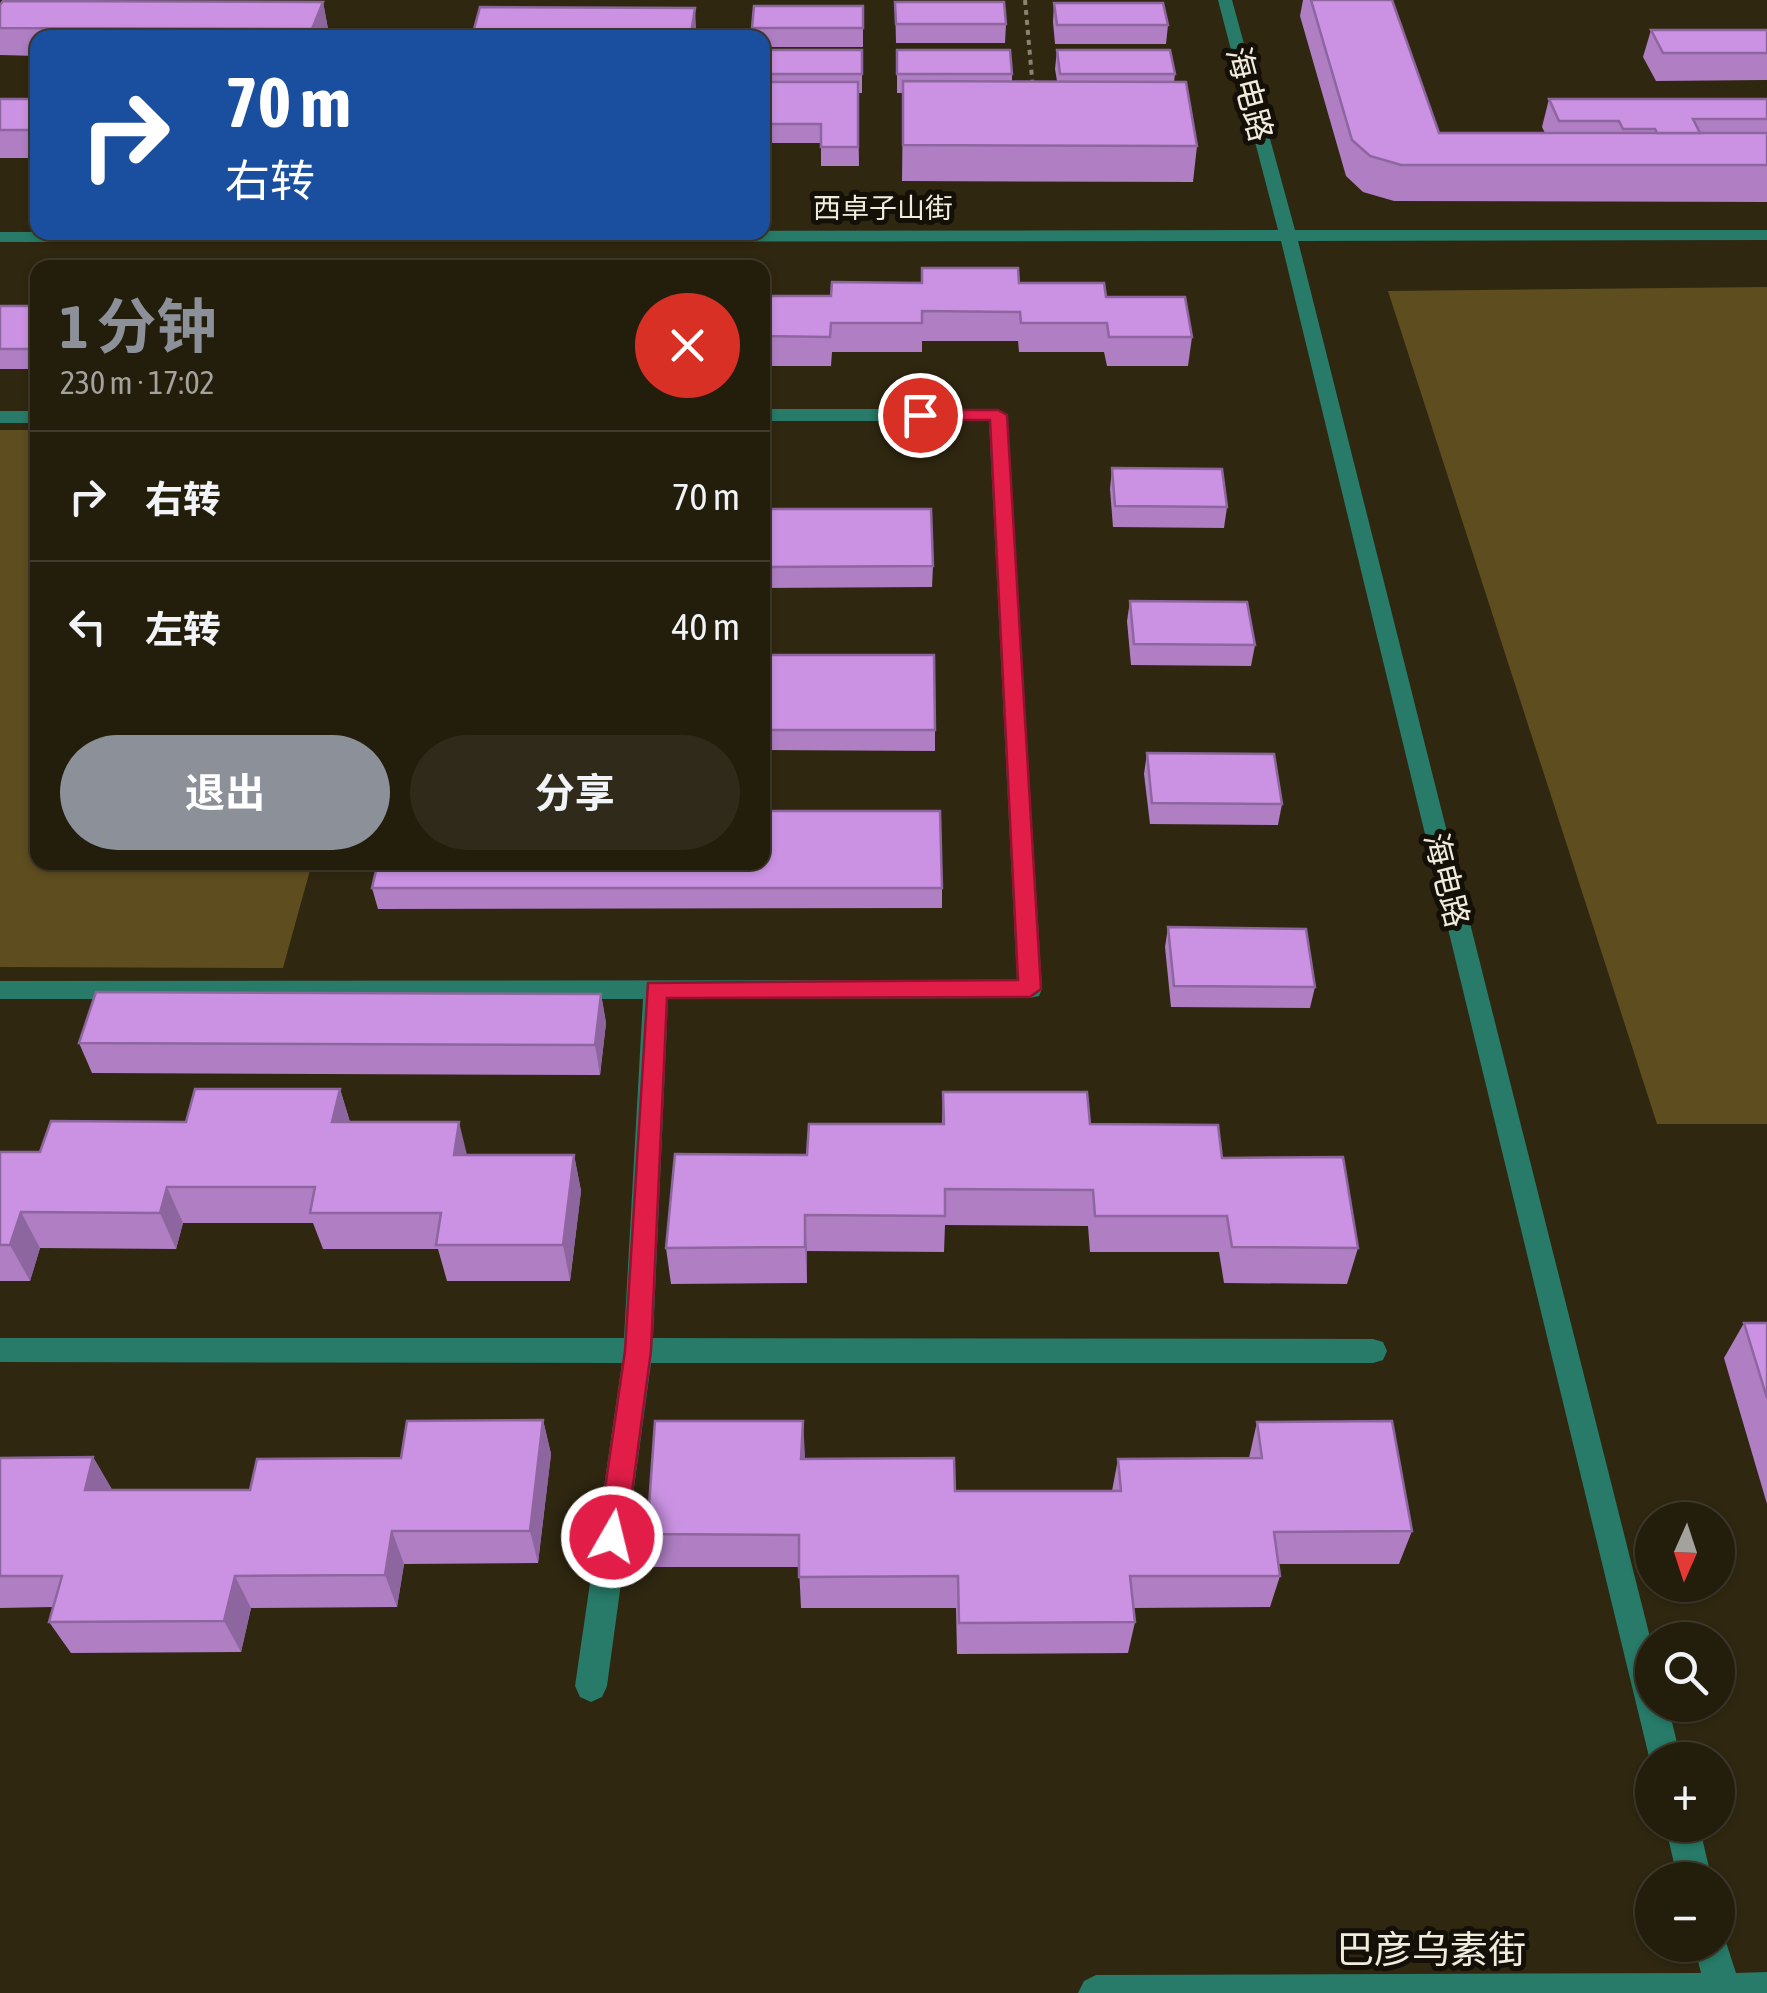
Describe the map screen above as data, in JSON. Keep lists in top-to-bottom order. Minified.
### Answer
{"streets":{"street":["海电路","西卓子山街","巴彦乌素街"]},"crossings":[["海电路","西卓子山街"]],"north":"bottom","page":{"turn":["70 m","右转"],"heading":["1 分钟","230 m · 17:02"],"list":[{"name":"右转","value":"70 m"},{"name":"左转","value":"40 m"}],"buttons":["退出","分享"],"map_buttons":["+","−"]}}
